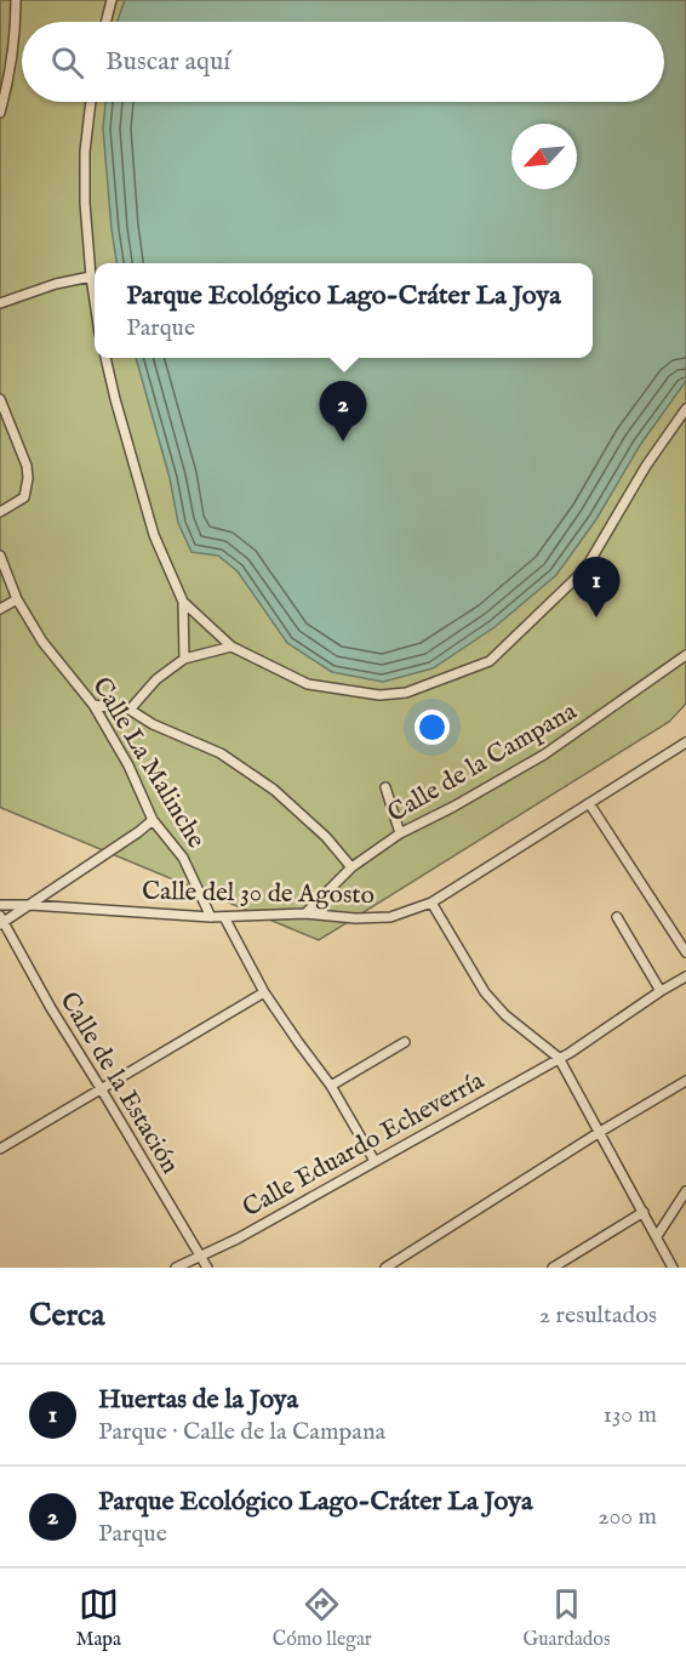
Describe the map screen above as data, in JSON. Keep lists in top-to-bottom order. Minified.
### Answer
{"streets":{"street":["Calle La Malinche","Calle de la Campana","Calle del 30 de Agosto","Calle de la Estación","Calle Eduardo Echeverría"]},"crossings":[["Calle La Malinche","Calle del 30 de Agosto"],["Calle de la Campana","Calle del 30 de Agosto"],["Calle de la Estación","Calle Eduardo Echeverría"]],"north":"bottom left","page":{"search":"Buscar aquí","popup":["Parque Ecológico Lago-Cráter La Joya","Parque"],"pins":["2","1"],"heading":["Cerca","2 resultados"],"list":[{"mark":"1","name":"Huertas de la Joya","note":"Parque · Calle de la Campana","value":"130 m"},{"mark":"2","name":"Parque Ecológico Lago-Cráter La Joya","note":"Parque","value":"200 m"}],"nav":["Mapa","Cómo llegar","Guardados"]}}
